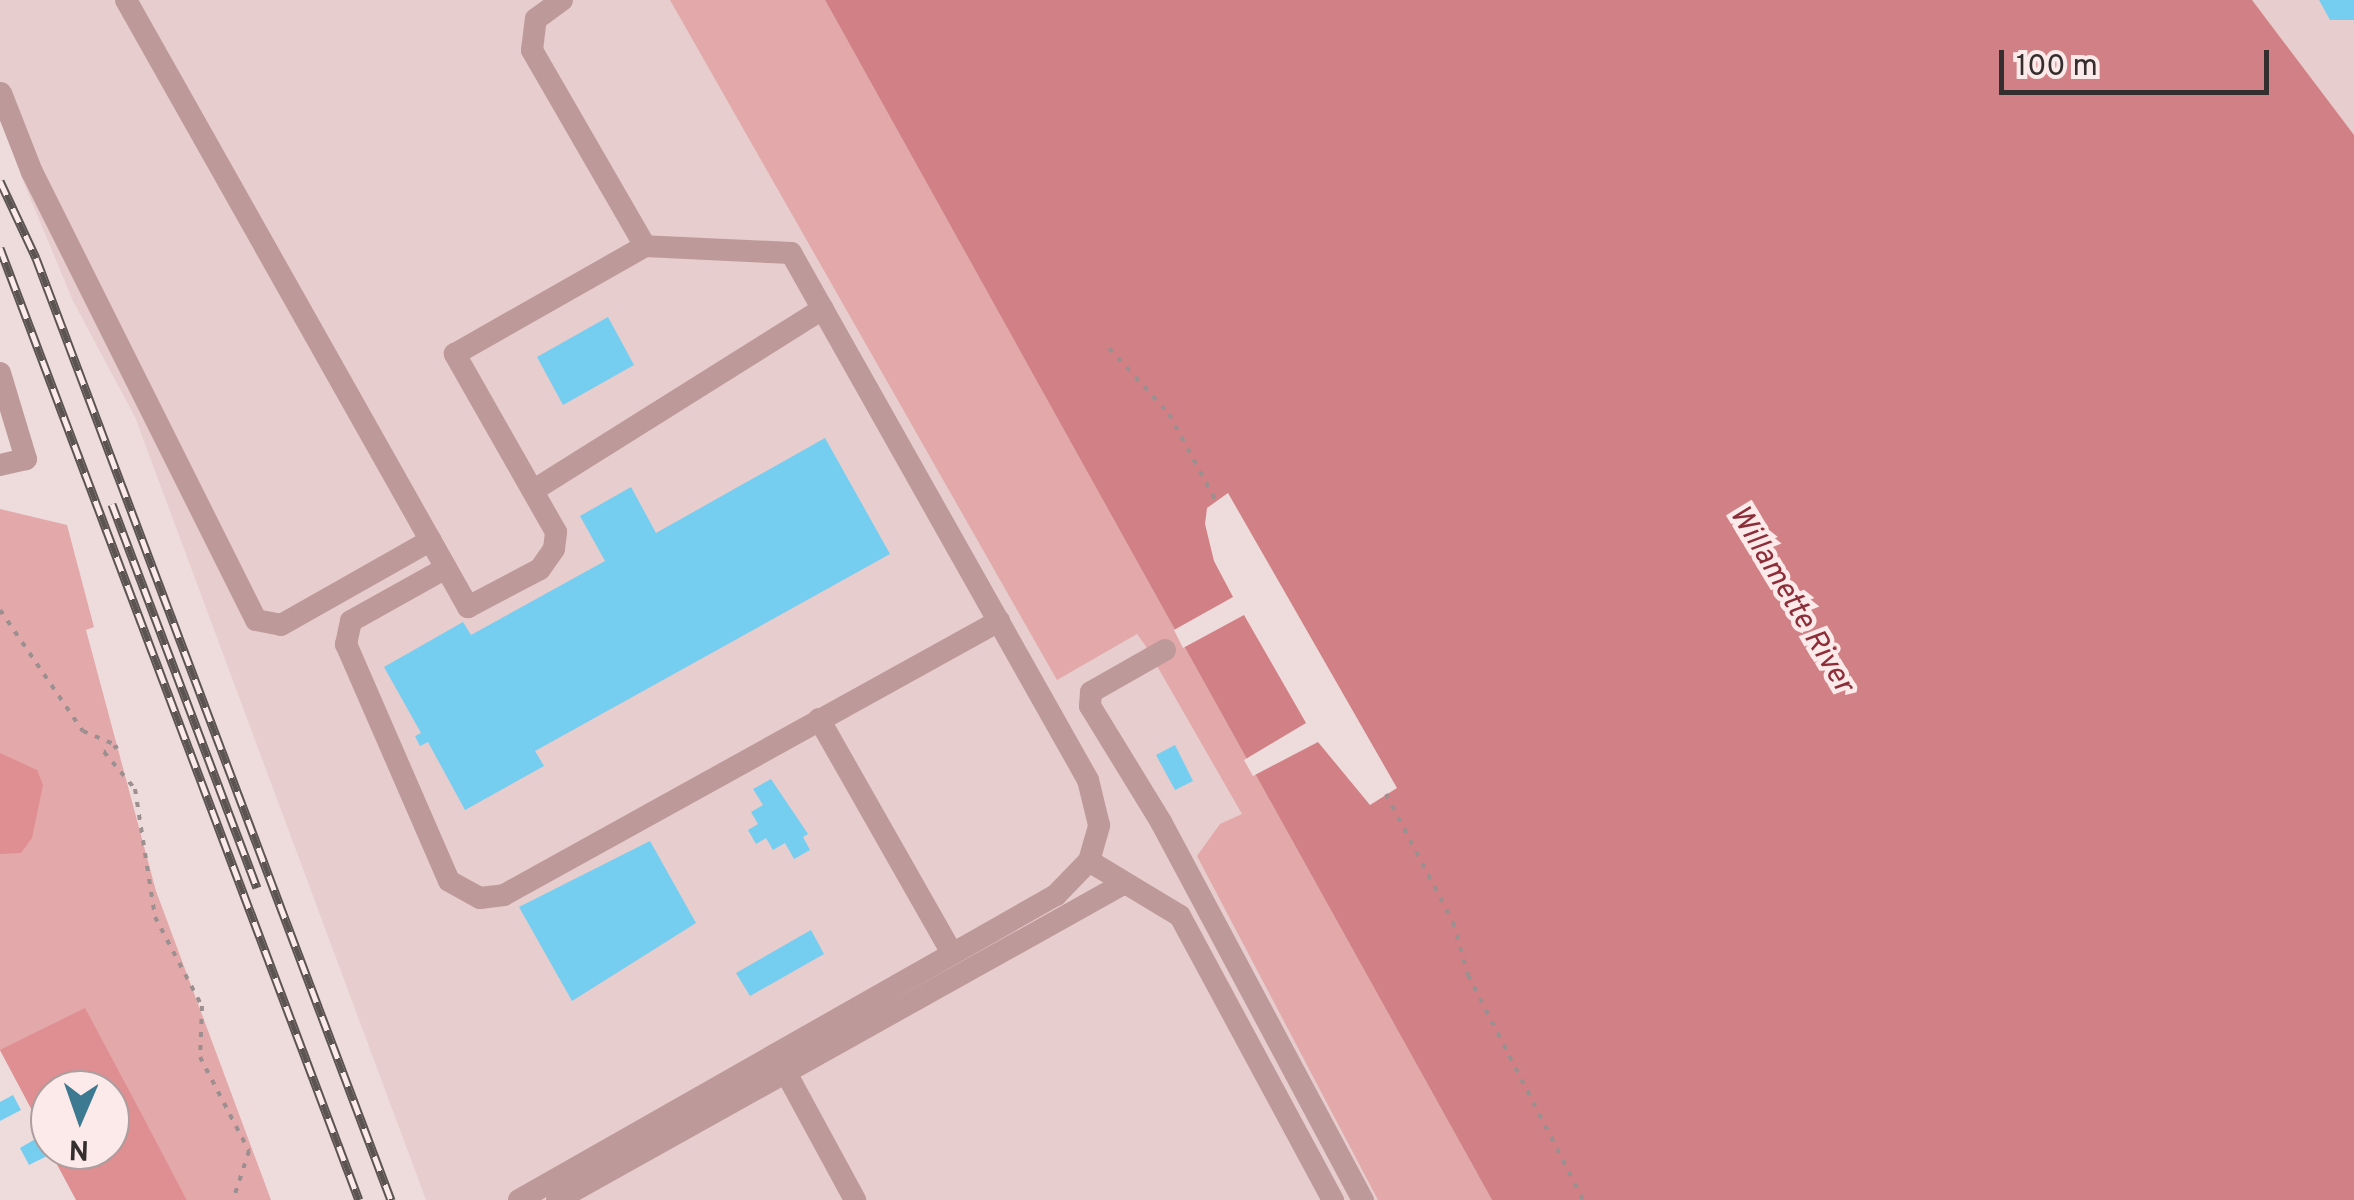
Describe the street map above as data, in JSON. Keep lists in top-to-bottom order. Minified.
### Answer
{"water":["Willamette River"],"scale_bar":"100 m","north":"bottom"}
